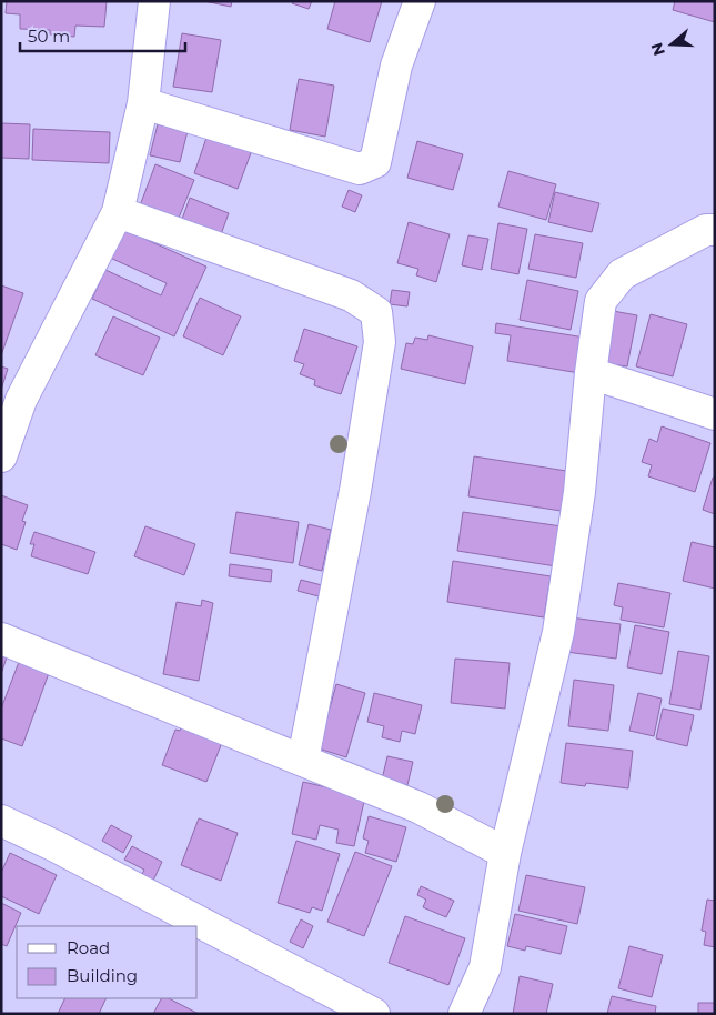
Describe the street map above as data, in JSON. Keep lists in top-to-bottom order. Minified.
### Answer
{"legend":["Road","Building"],"scale_bar":"50 m","north":"left"}
